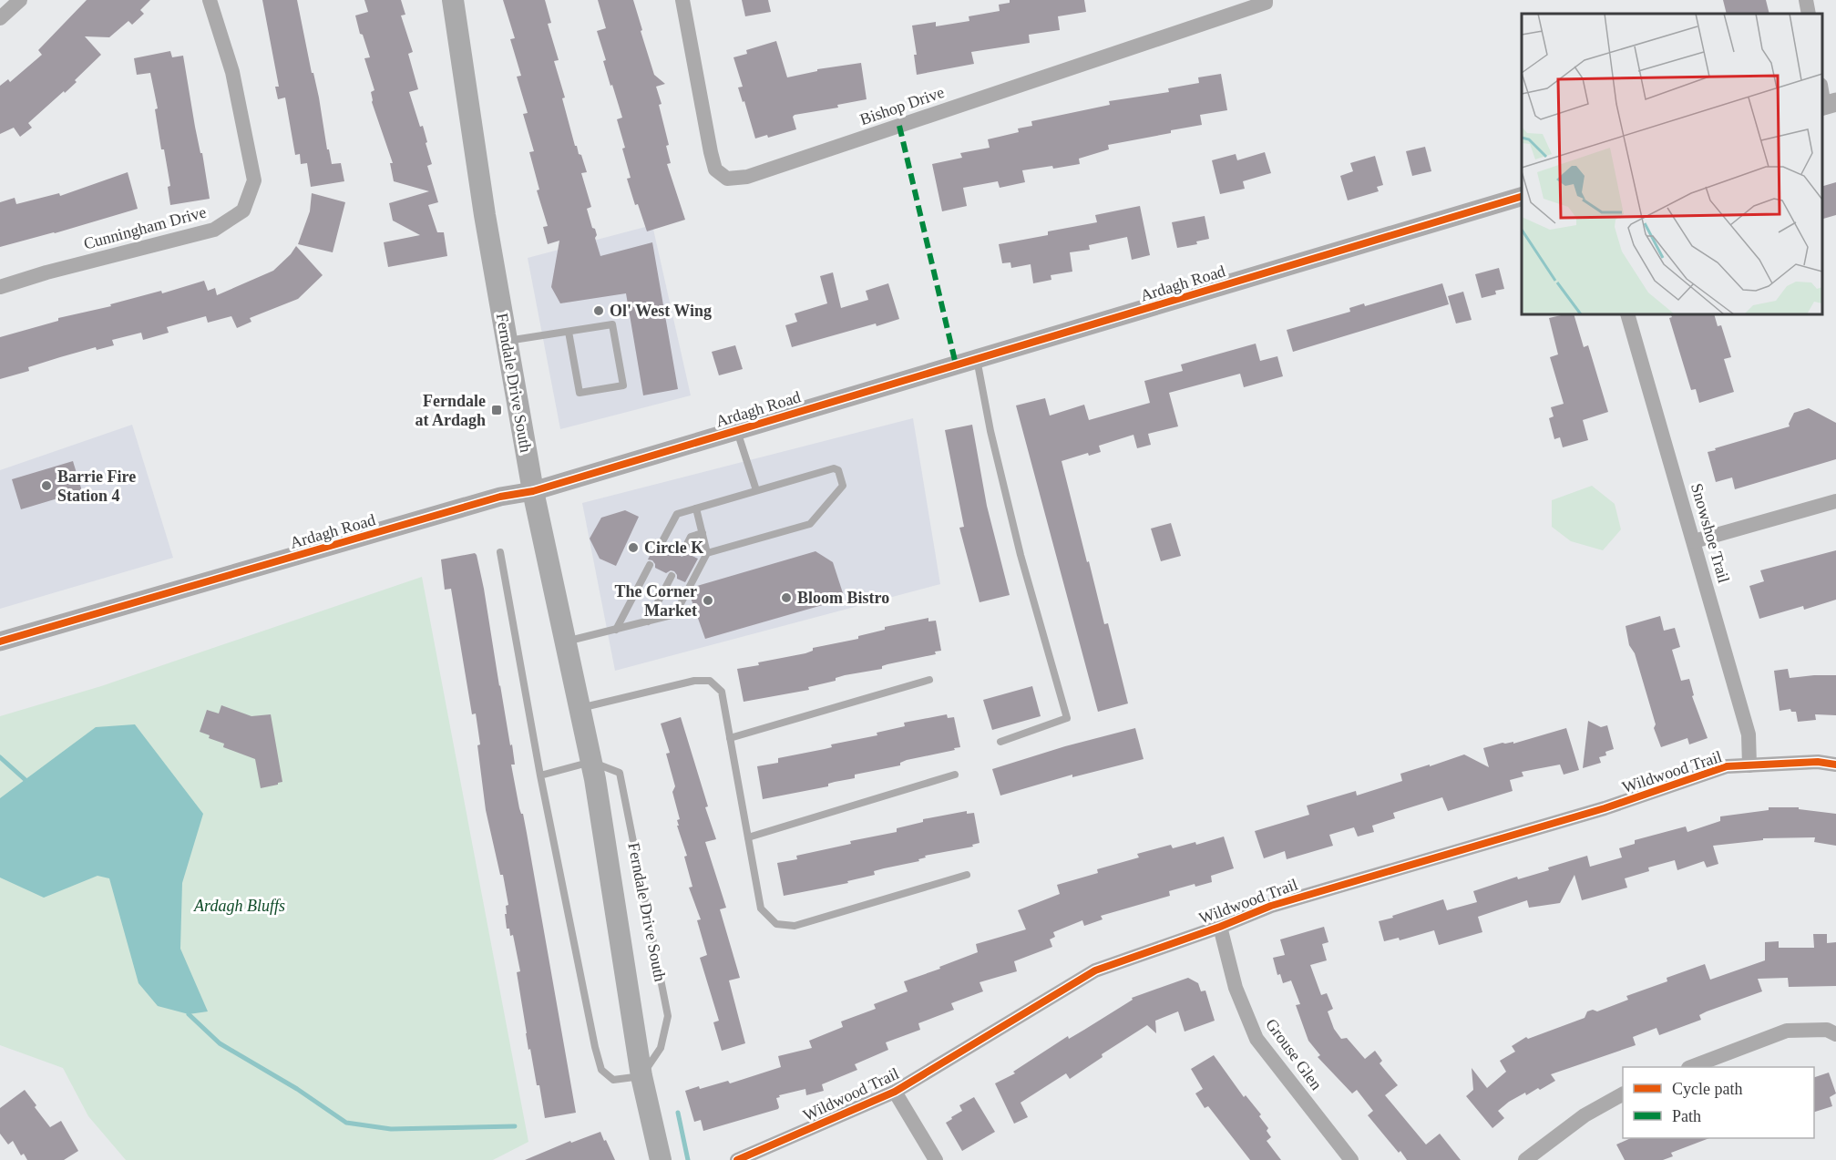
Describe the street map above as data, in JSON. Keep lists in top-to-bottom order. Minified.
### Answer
{"streets":{"main road":["Ferndale Drive South"],"street":["Bishop Drive","Cunningham Drive","Ardagh Road","Snowshoe Trail","Wildwood Trail","Grouse Glen"]},"crossings":[["Ardagh Road","Ferndale Drive South"],["Snowshoe Trail","Wildwood Trail"],["Wildwood Trail","Grouse Glen"]],"parks":["Ardagh Bluffs"],"places":{"other":["Ol' West Wing","Barrie Fire Station 4","Circle K","Bloom Bistro","The Corner Market"],"transit":["Ferndale at Ardagh"]},"legend":["Cycle path","Path"]}
